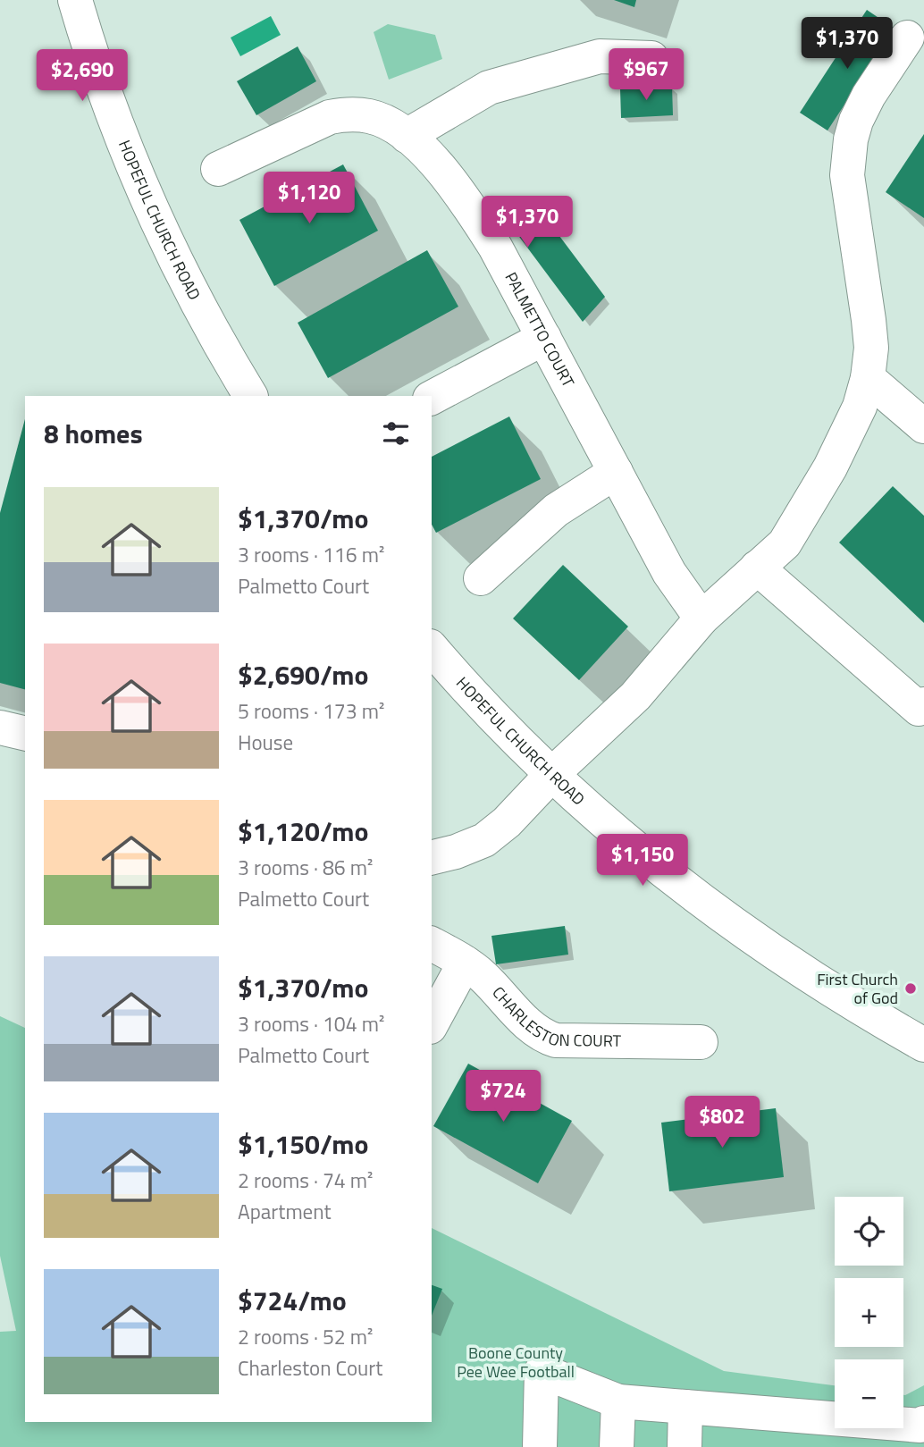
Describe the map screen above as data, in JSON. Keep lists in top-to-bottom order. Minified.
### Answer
{"streets":{"street":["HOPEFUL CHURCH ROAD","PALMETTO COURT","CHARLESTON COURT"]},"parks":["Boone County Pee Wee Football"],"places":["First Church of God"],"page":{"price":["$1,370","$967","$2,690","$1,120","$1,370","$1,150","$724","$802"],"heading":"8 homes","list":[{"name":"$1,370/mo","note":"3 rooms · 116 m² · Palmetto Court"},{"name":"$2,690/mo","note":"5 rooms · 173 m² · House"},{"name":"$1,120/mo","note":"3 rooms · 86 m² · Palmetto Court"},{"name":"$1,370/mo","note":"3 rooms · 104 m² · Palmetto Court"},{"name":"$1,150/mo","note":"2 rooms · 74 m² · Apartment"},{"name":"$724/mo","note":"2 rooms · 52 m² · Charleston Court"}],"map_buttons":["+","−"]}}
